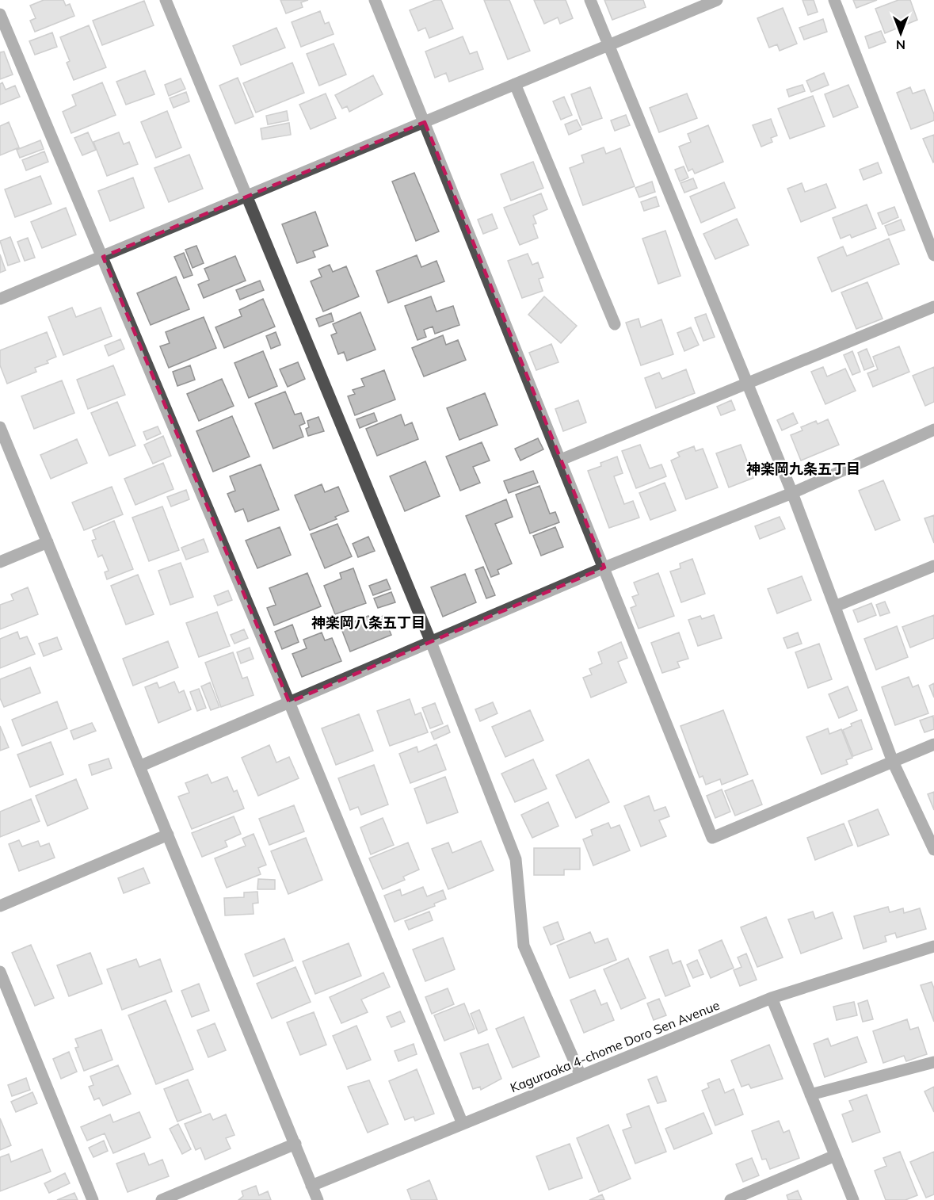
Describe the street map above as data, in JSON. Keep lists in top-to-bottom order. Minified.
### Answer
{"streets":{"street":["Kaguraoka 4-chome Doro Sen Avenue"]},"districts":["神楽岡九条五丁目","神楽岡八条五丁目"],"north":"bottom"}
